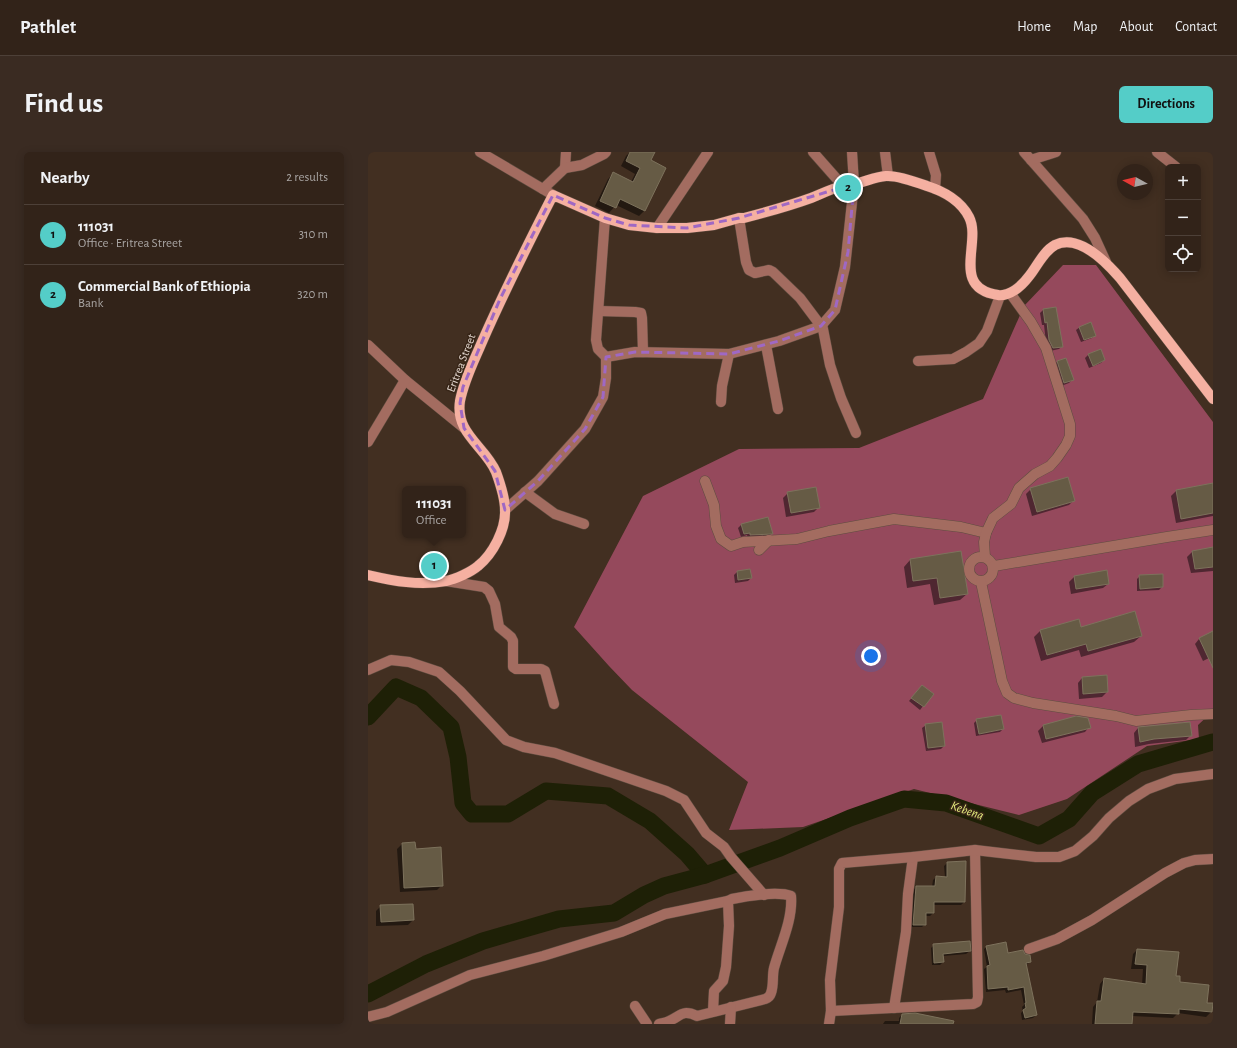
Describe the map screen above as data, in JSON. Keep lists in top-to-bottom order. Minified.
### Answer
{"streets":{"main road":["Eritrea Street"]},"water":["Kebena"],"north":"left","page":{"header":"Pathlet","nav":["Home","Map","About","Contact"],"buttons":"Directions","title":"Find us","heading":["Nearby","2 results"],"map_buttons":["+","−"],"pins":["2","1"],"list":[{"mark":"1","name":"111031","note":"Office · Eritrea Street","value":"310 m"},{"mark":"2","name":"Commercial Bank of Ethiopia","note":"Bank","value":"320 m"}],"popup":["111031","Office"]}}
